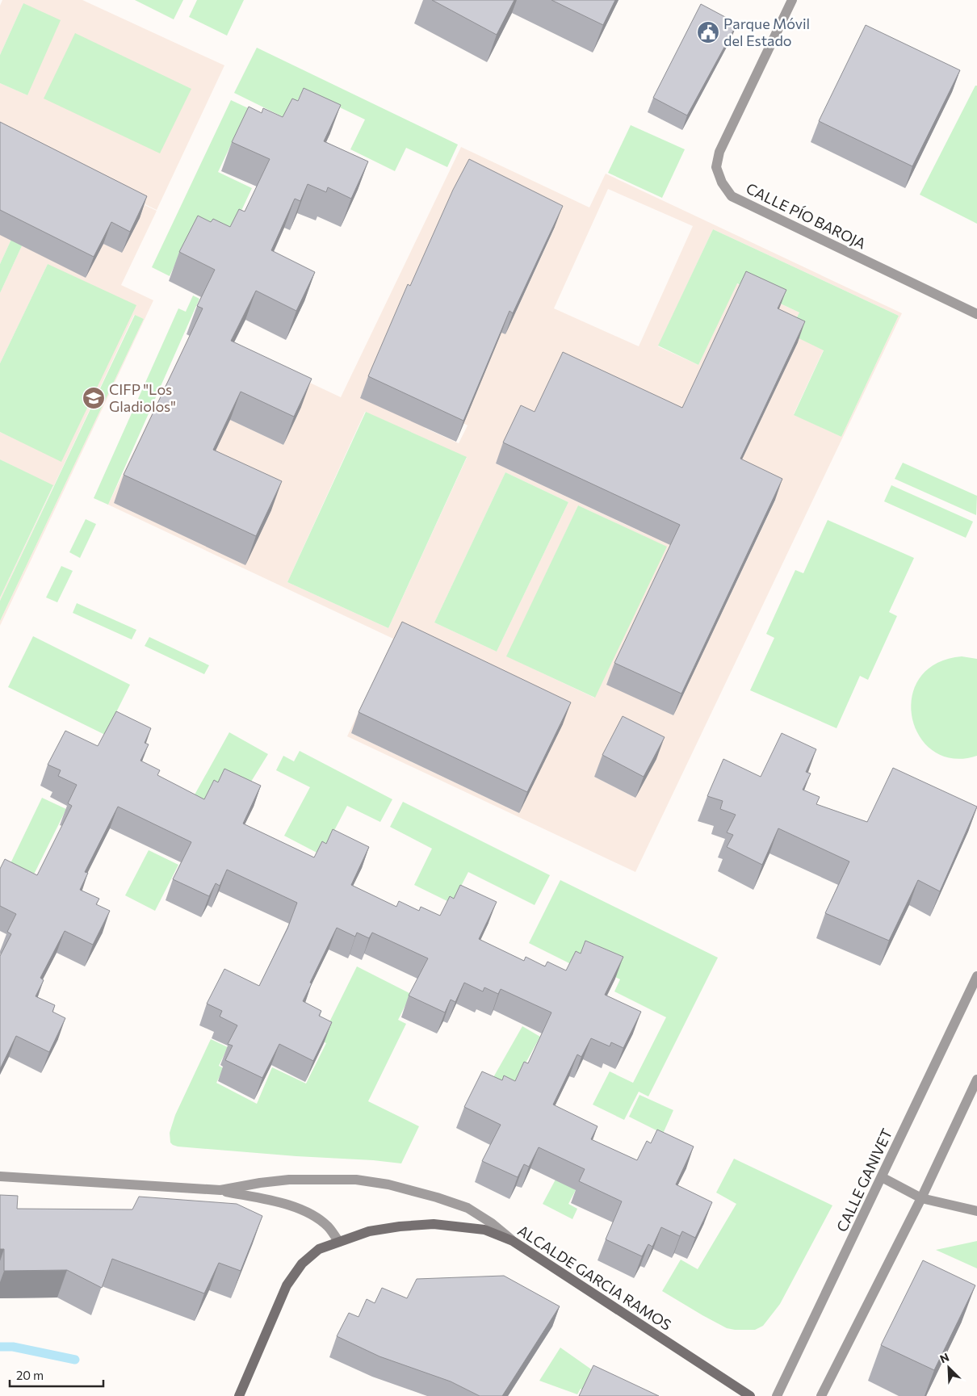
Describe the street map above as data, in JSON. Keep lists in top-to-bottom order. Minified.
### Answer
{"streets":{"main road":["ALCALDE GARCIA RAMOS"],"street":["CALLE PÍO BAROJA","CALLE GANIVET"]},"places":{"public building":["Parque Móvil del Estado"],"school or university":["CIFP \"Los Gladiolos\""]},"scale_bar":"20 m","north":"top left"}
